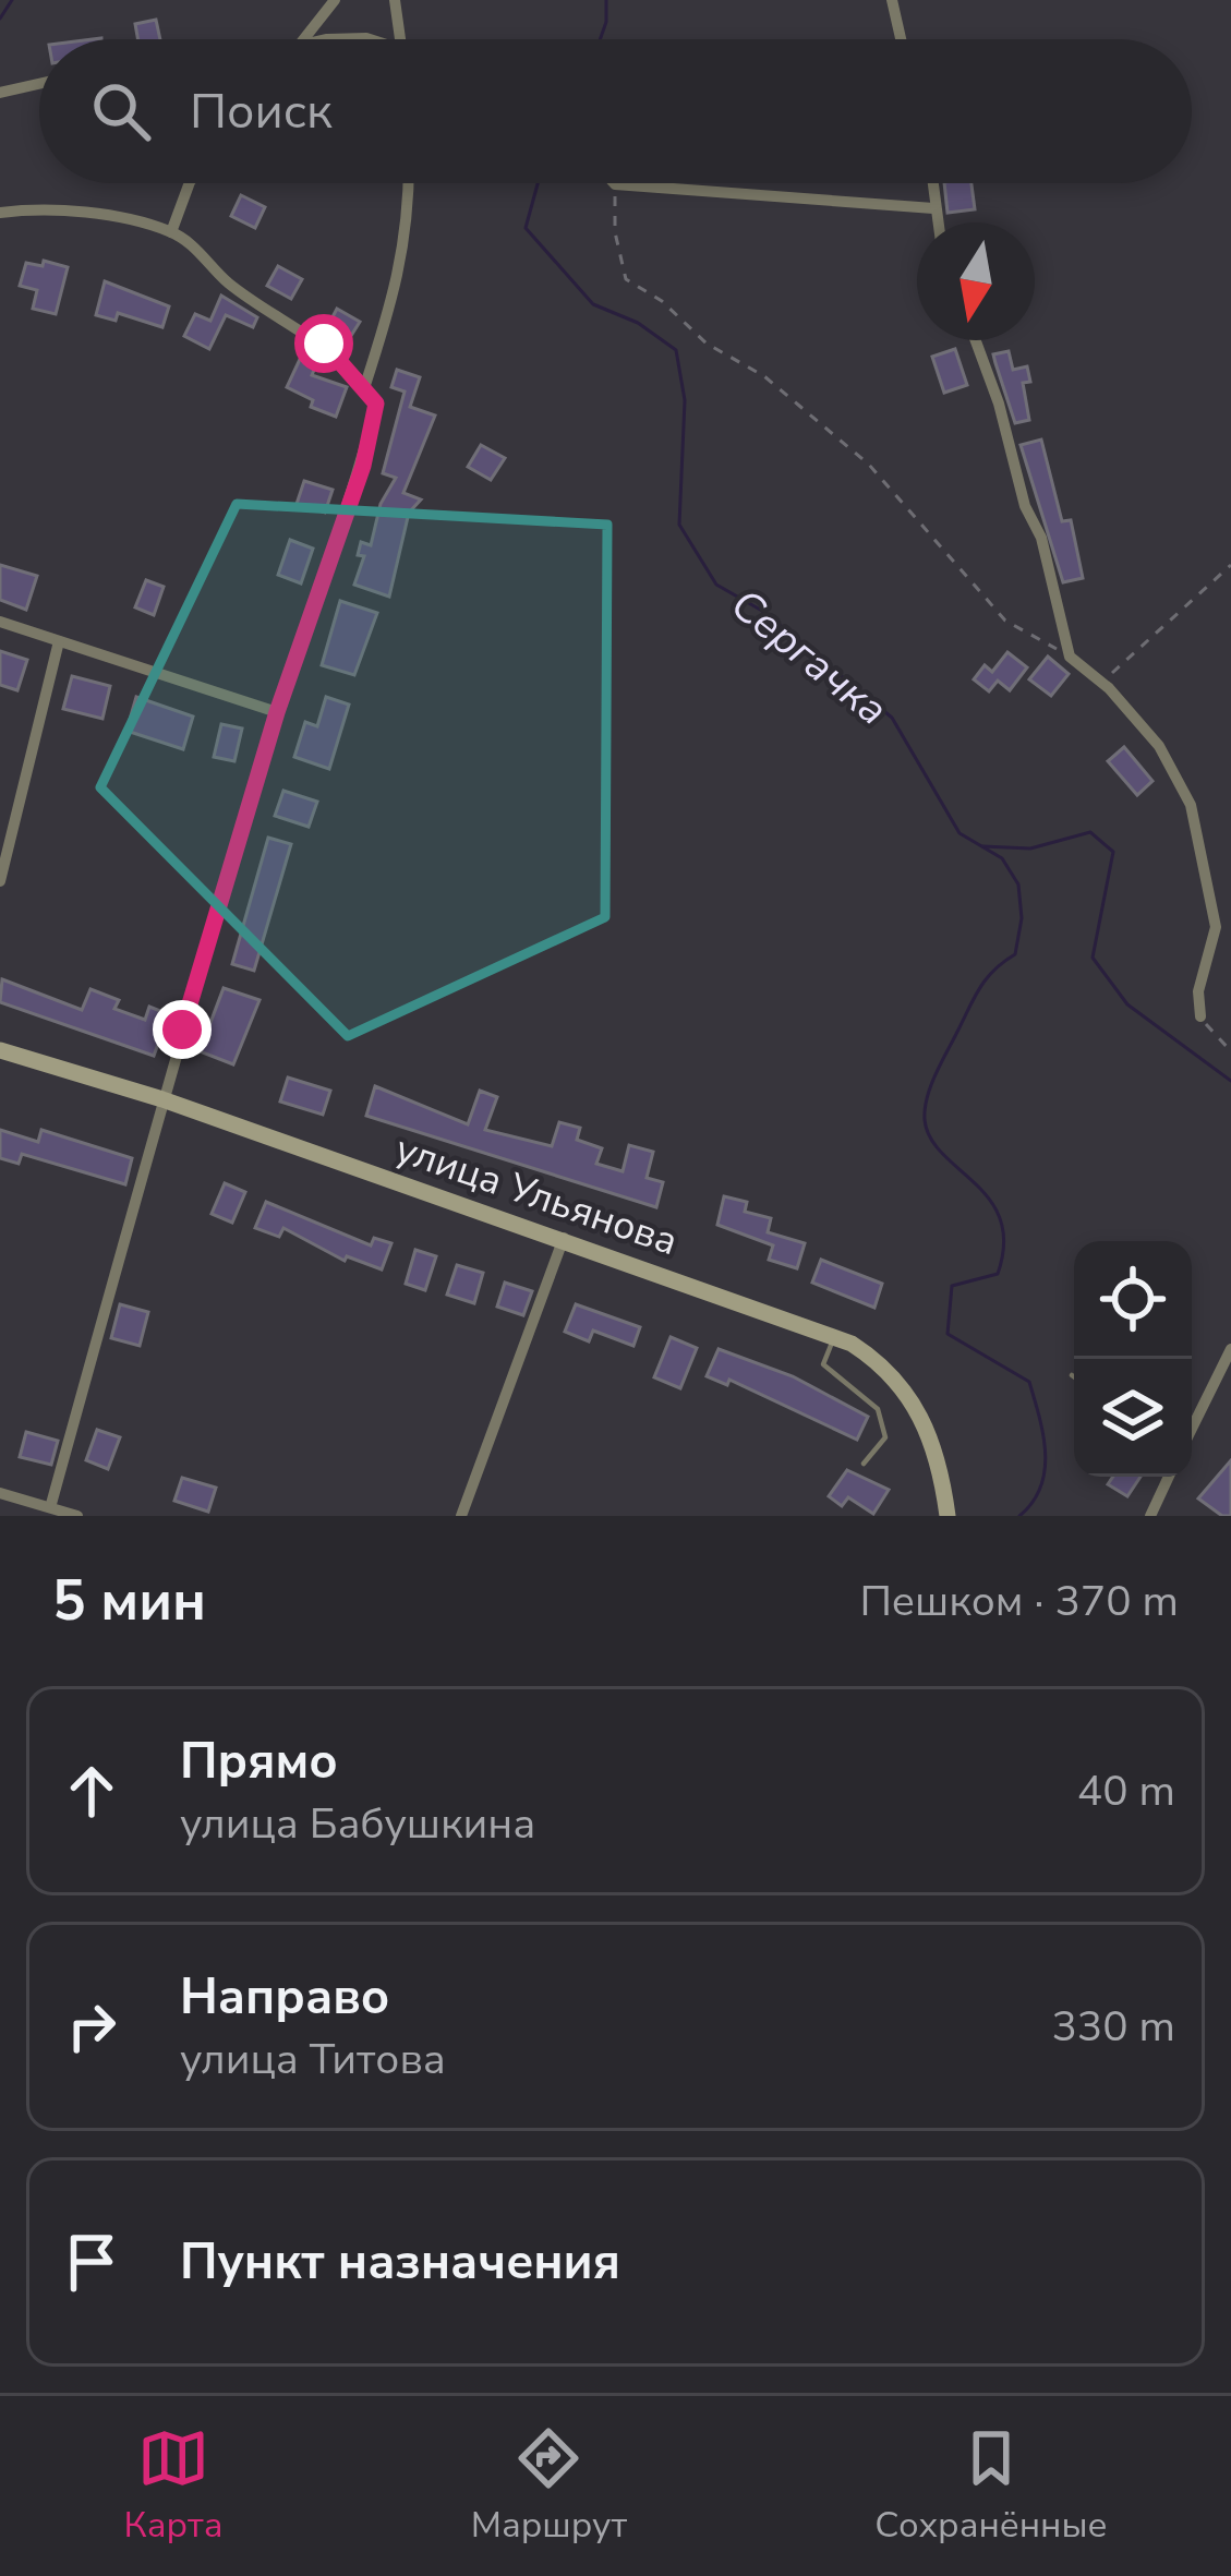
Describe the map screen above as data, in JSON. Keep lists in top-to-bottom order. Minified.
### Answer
{"streets":{"main road":["улица Ульянова"]},"water":["Сергачка"],"north":"bottom","page":{"search":"Поиск","heading":["5 мин","Пешком · 370 m"],"list":[["Прямо","улица Бабушкина","40 m"],["Направо","улица Титова","330 m"],"Пункт назначения"],"nav":["Карта","Маршрут","Сохранённые"]}}
